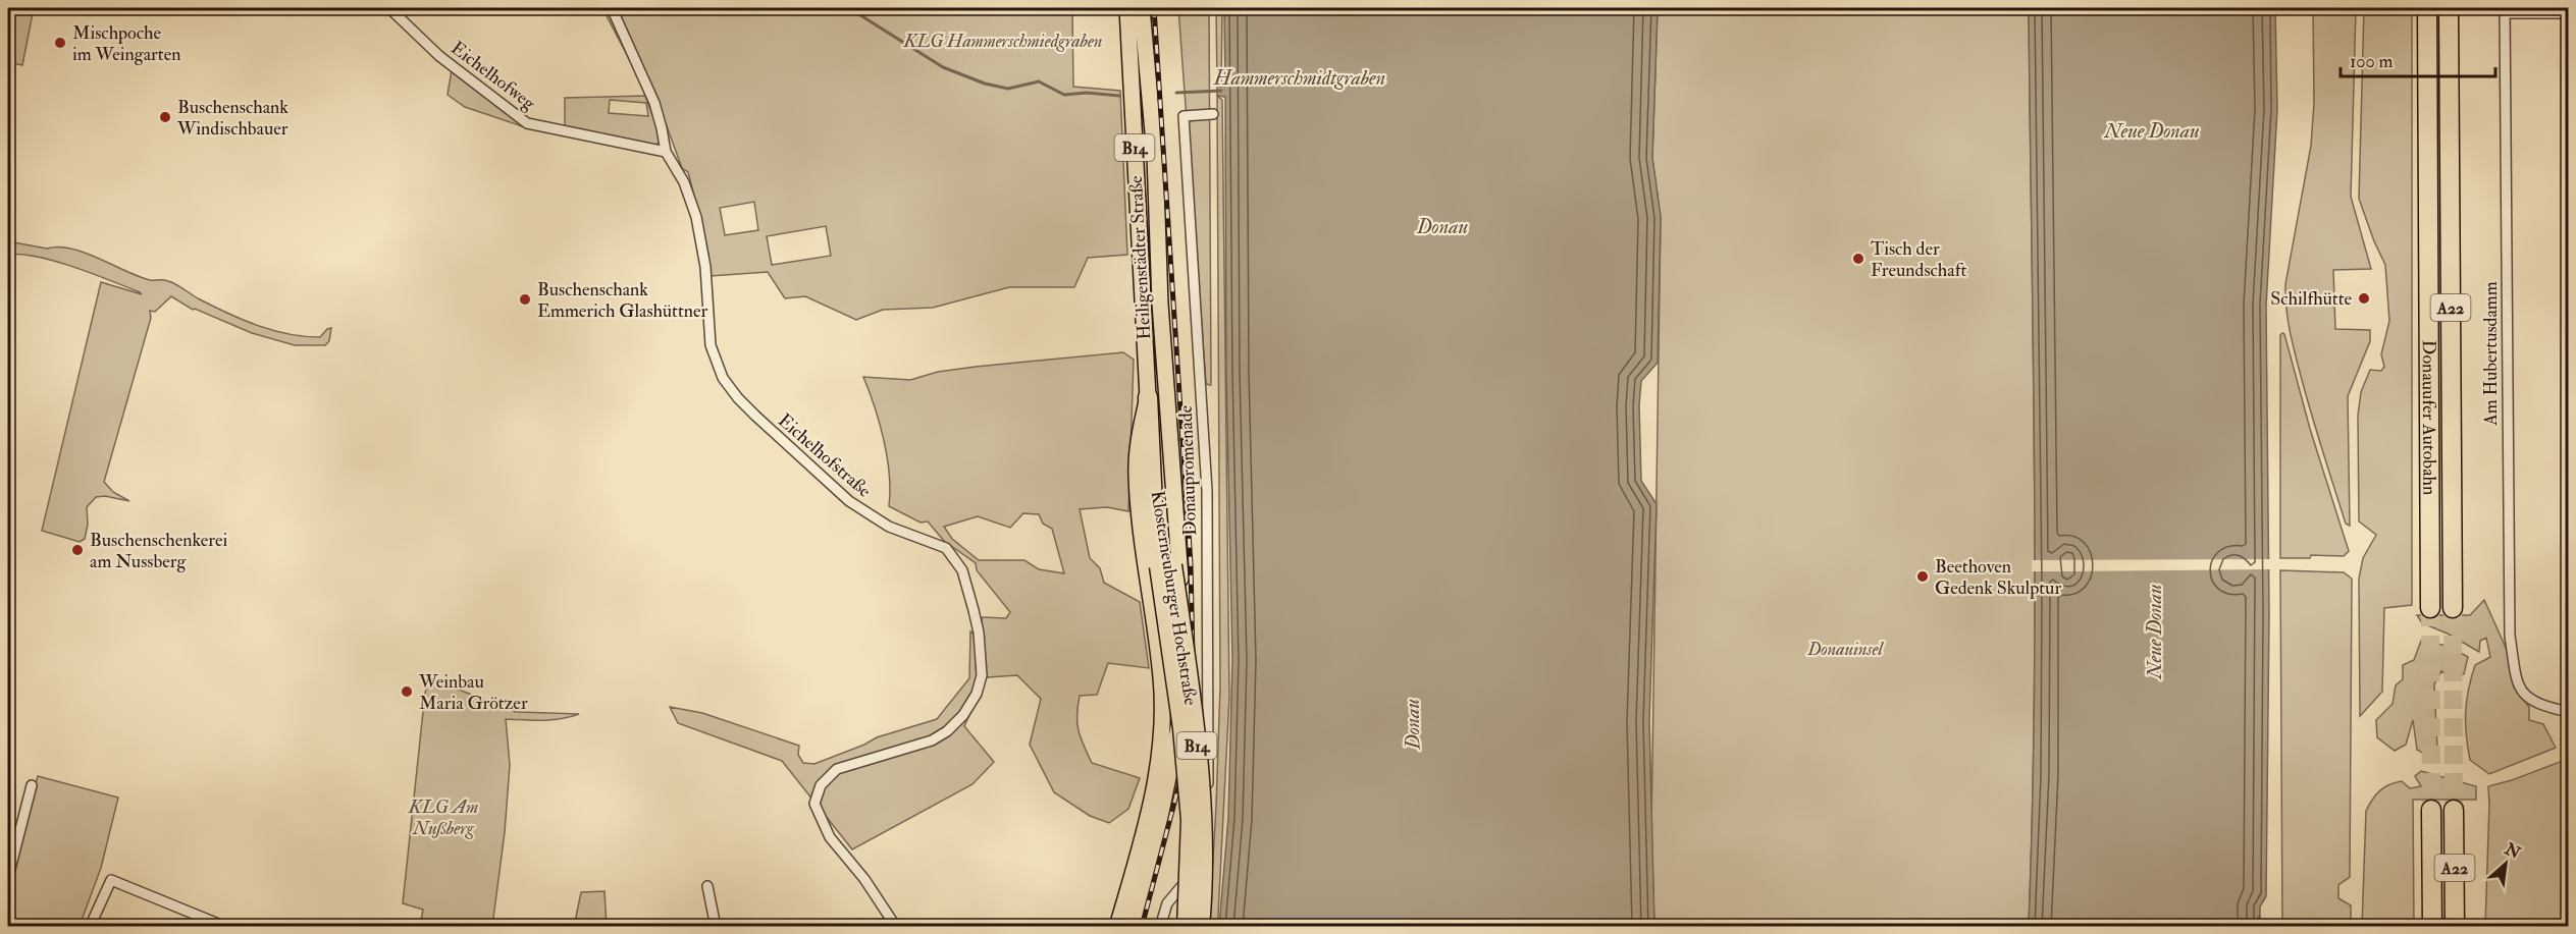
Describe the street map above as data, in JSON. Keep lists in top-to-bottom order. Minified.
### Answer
{"streets":{"highway":["B14","Heiligenstädter Straße","A22","Donauufer Autobahn","Klosterneuburger Hochstraße"],"street":["Eichelhofweg","Am Hubertusdamm","Eichelhofstraße","Donaupromenade"]},"crossings":[["Eichelhofweg","Eichelhofstraße"],["Heiligenstädter Straße","Klosterneuburger Hochstraße"]],"water":["Hammerschmidtgraben","Neue Donau","Donau"],"parks":["KLG Hammerschmiedgraben","Donauinsel","KLG Am Nußberg"],"places":["Mischpoche im Weingarten","Buschenschank Windischbauer","Tisch der Freundschaft","Schilfhütte","Buschenschank Emmerich Glashüttner","Buschenschenkerei am Nussberg","Beethoven Gedenk Skulptur","Weinbau Maria Grötzer"],"scale_bar":"100 m","north":"top right"}
